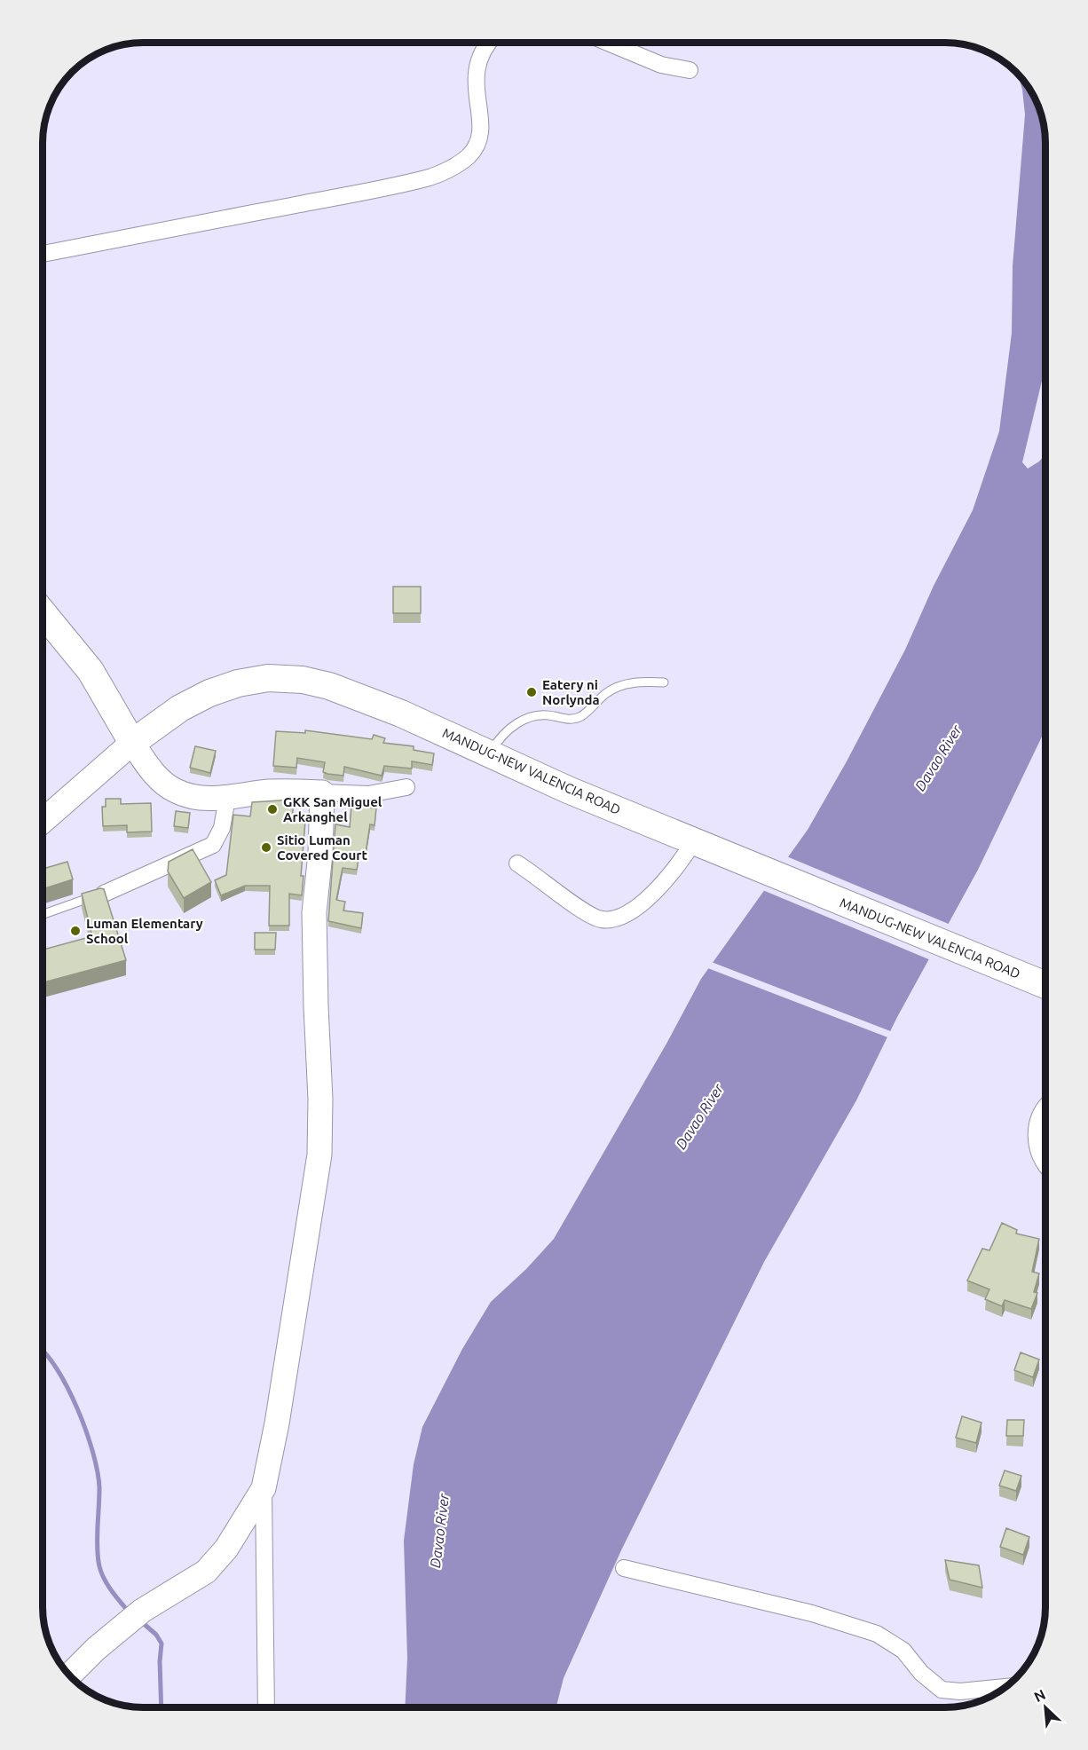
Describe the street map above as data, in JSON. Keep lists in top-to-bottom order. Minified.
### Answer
{"streets":{"main road":["MANDUG-NEW VALENCIA ROAD"]},"water":["Davao River"],"places":["Eatery ni Norlynda","GKK San Miguel Arkanghel","Sitio Luman Covered Court","Luman Elementary School"],"north":"top left"}
